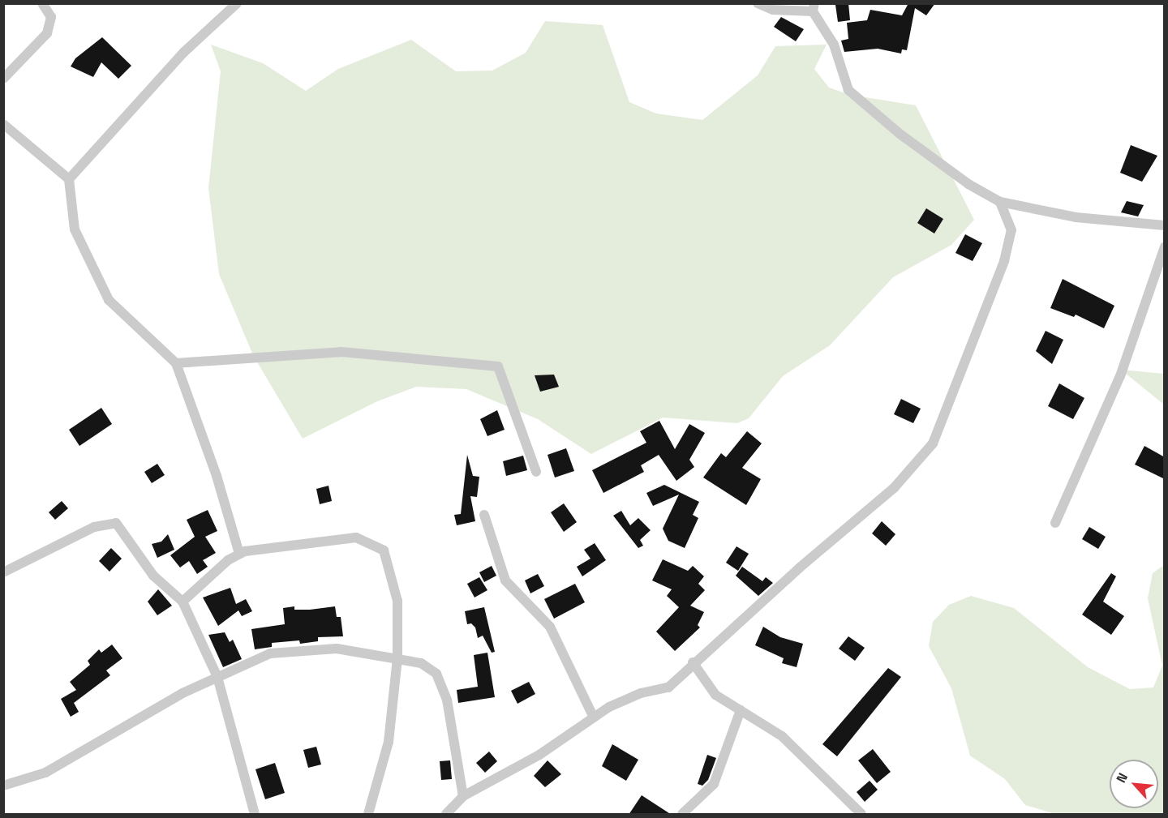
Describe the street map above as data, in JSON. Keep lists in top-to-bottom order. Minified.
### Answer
{"north":"top left"}
